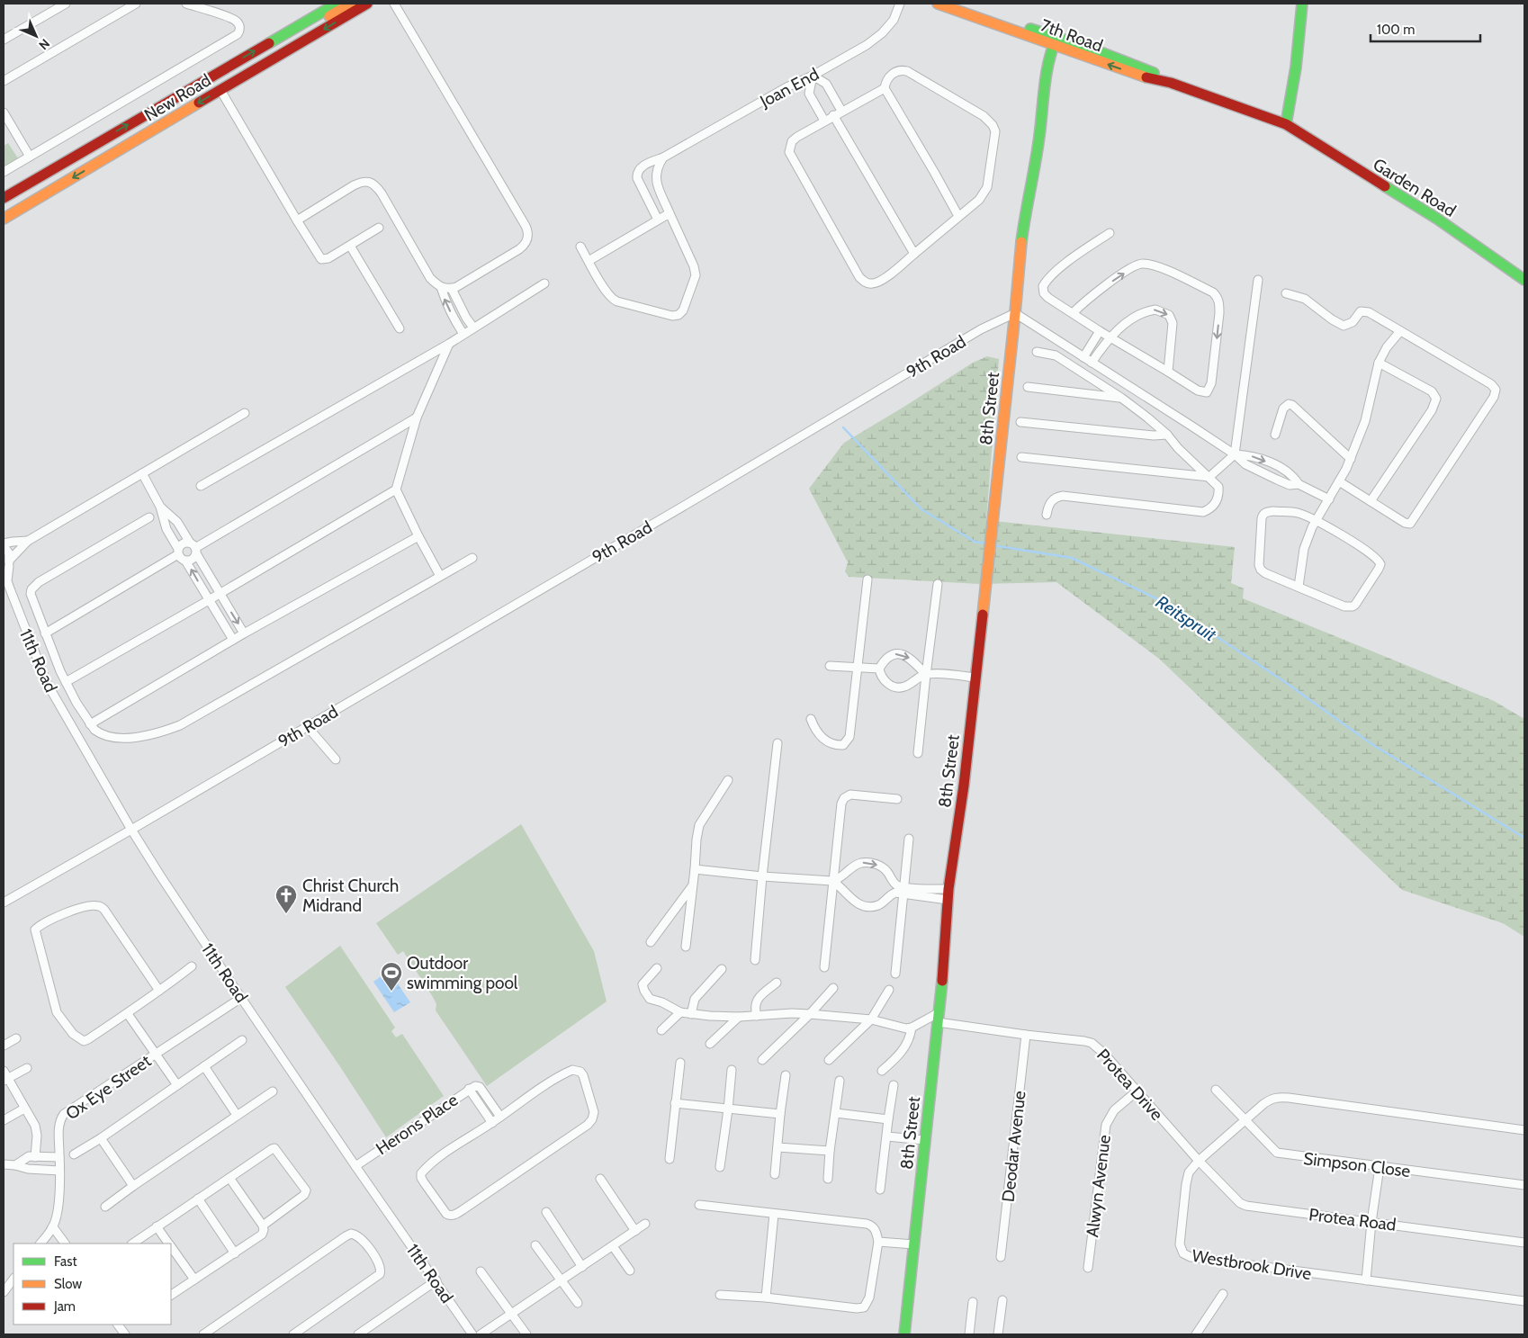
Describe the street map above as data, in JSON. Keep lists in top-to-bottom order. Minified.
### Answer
{"streets":{"street":["7th Road","Joan End","New Road","Garden Road","9th Road","8th Street","11th Road","Protea Drive","Ox Eye Street","Herons Place","Deodar Avenue","Simpson Close","Alwyn Avenue","Protea Road","Westbrook Drive"]},"crossings":[["7th Road","Garden Road"],["7th Road","8th Street"],["9th Road","8th Street"],["9th Road","11th Road"],["8th Street","Protea Drive"],["11th Road","Ox Eye Street"],["11th Road","Herons Place"],["Protea Drive","Deodar Avenue"],["Protea Drive","Alwyn Avenue"],["Protea Drive","Protea Road"],["Protea Drive","Westbrook Drive"],["Simpson Close","Westbrook Drive"],["Protea Road","Westbrook Drive"]],"water":["Reitspruit"],"places":{"church":["Christ Church Midrand"],"sports":["Outdoor swimming pool"]},"legend":["Fast","Slow","Jam"],"scale_bar":"100 m","north":"bottom right"}
